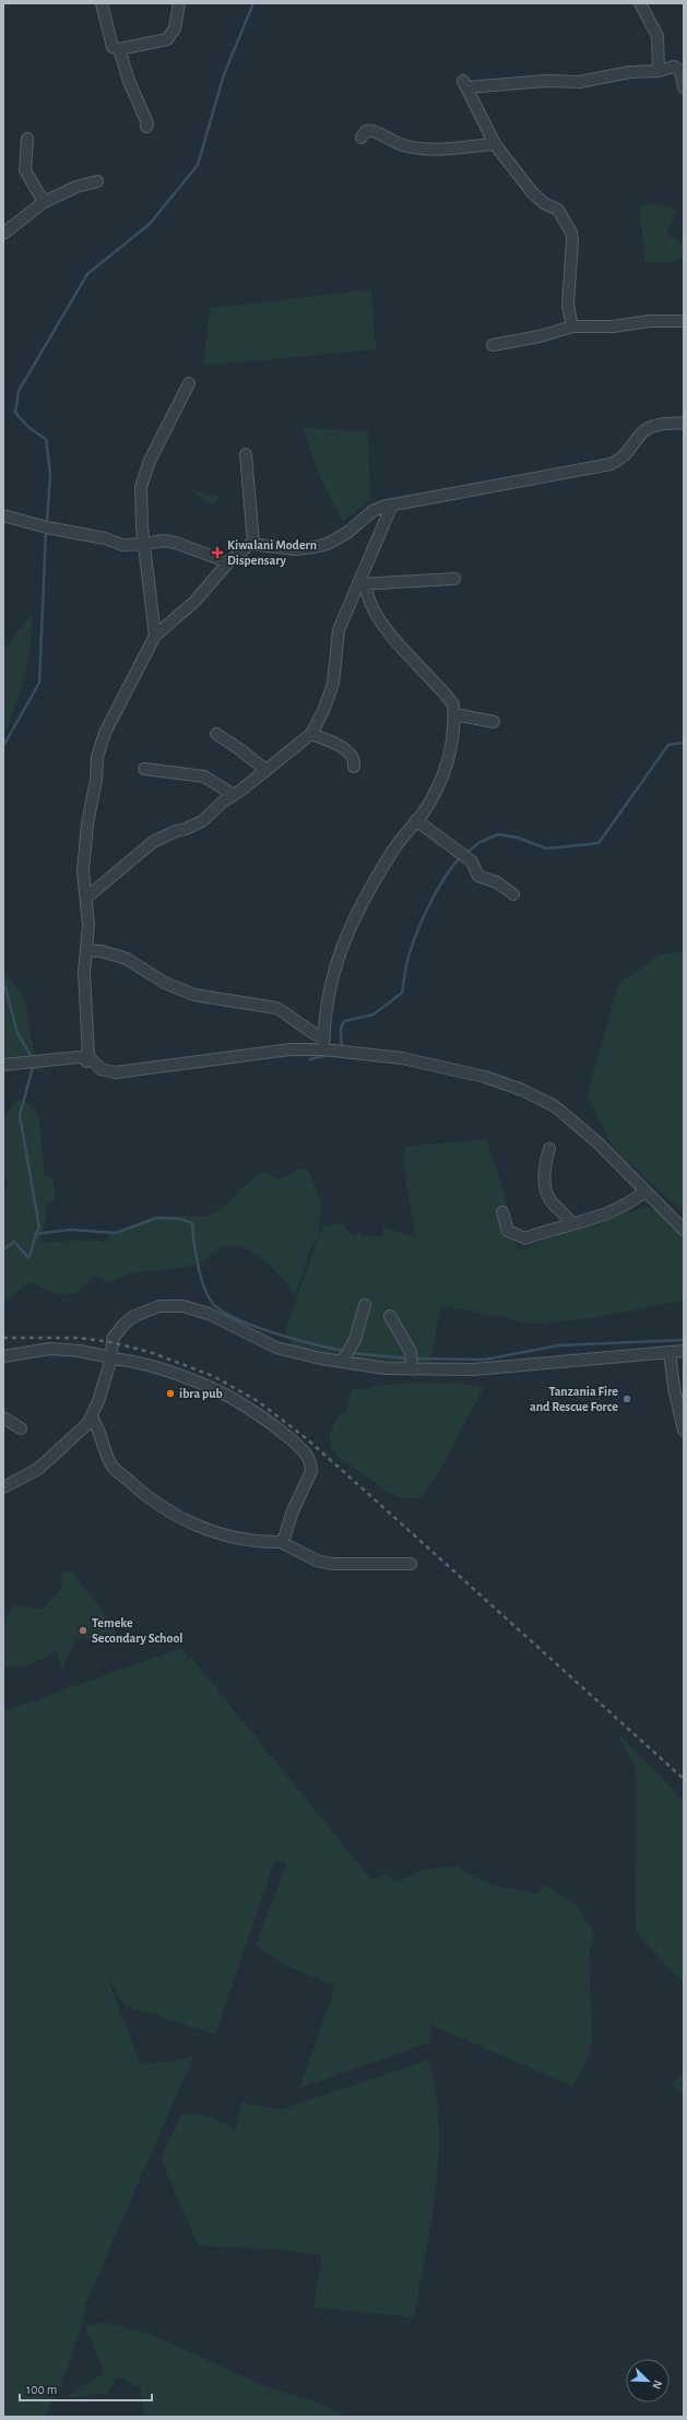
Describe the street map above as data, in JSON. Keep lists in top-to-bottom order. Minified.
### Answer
{"places":{"health":["Kiwalani Modern Dispensary"],"other":["ibra pub","Tanzania Fire and Rescue Force","Temeke Secondary School"]},"scale_bar":"100 m","north":"bottom right"}
